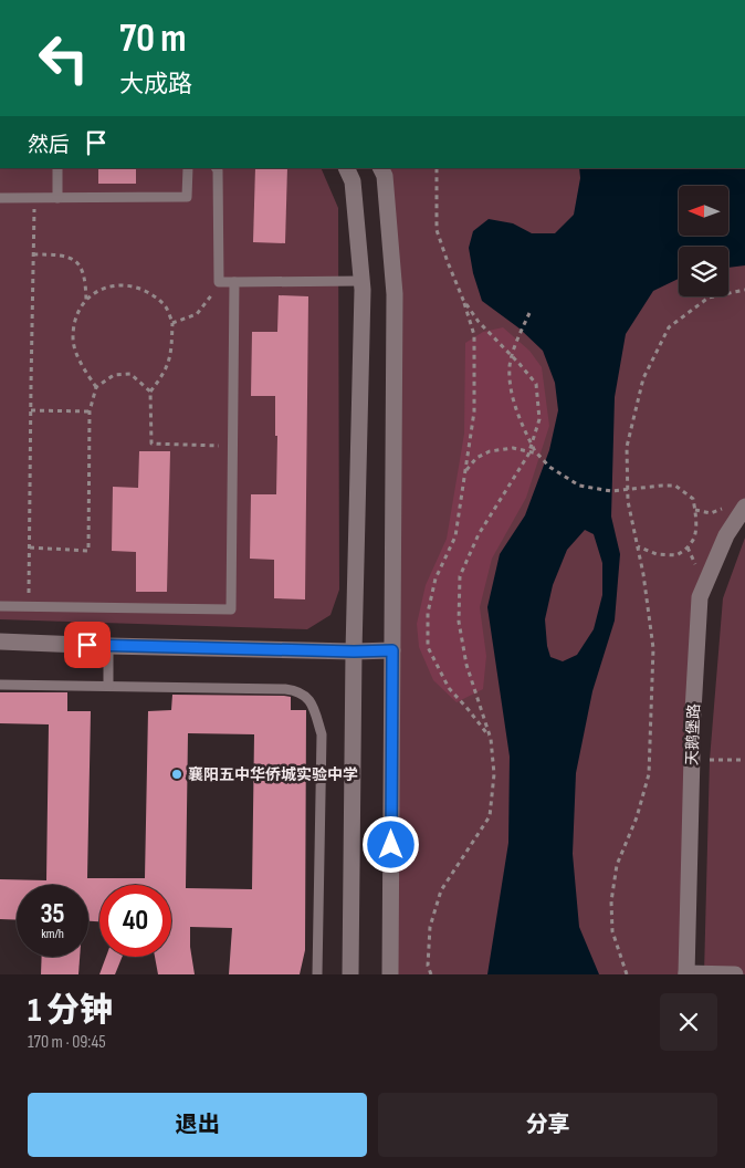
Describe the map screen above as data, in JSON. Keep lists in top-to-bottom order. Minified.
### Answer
{"streets":{"street":["天鹅堡路"]},"places":["襄阳五中华侨城实验中学"],"north":"left","page":{"turn":["70 m","大成路"],"then":"然后","speed":"35 km/h","limit":"40","heading":["1 分钟","170 m · 09:45"],"buttons":["退出","分享"]}}
